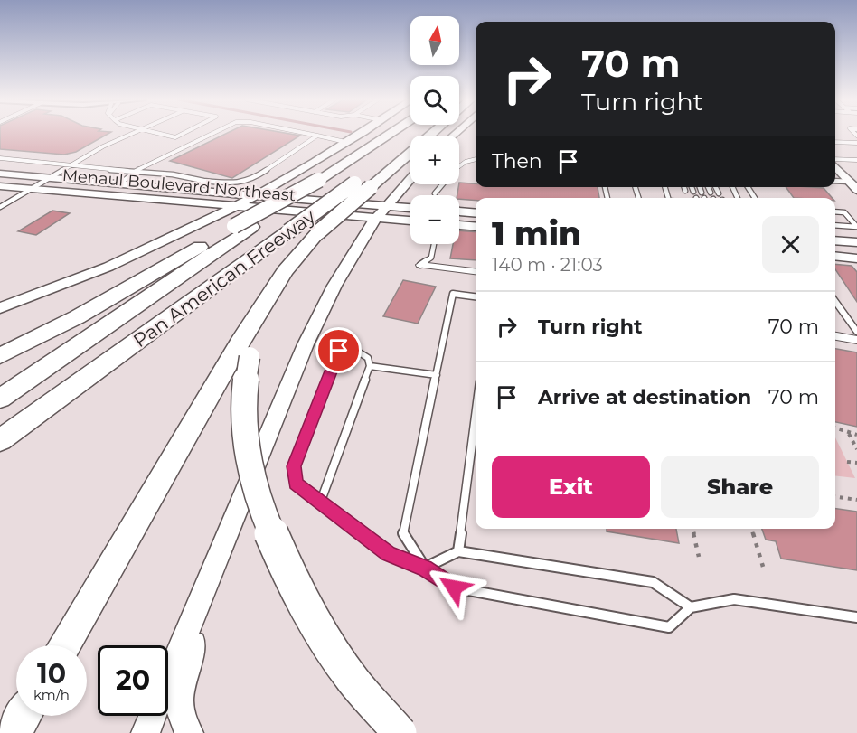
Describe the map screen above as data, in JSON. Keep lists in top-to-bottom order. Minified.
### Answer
{"streets":{"highway":["Pan American Freeway"],"main road":["Menaul Boulevard Northeast"]},"north":"top","page":{"map_buttons":["+","−"],"turn":["70 m","Turn right"],"then":"Then","heading":["1 min","140 m · 21:03"],"list":[{"name":"Turn right","value":"70 m"},{"name":"Arrive at destination","value":"70 m"}],"buttons":["Exit","Share"],"speed":"10 km/h","limit":"20"}}
